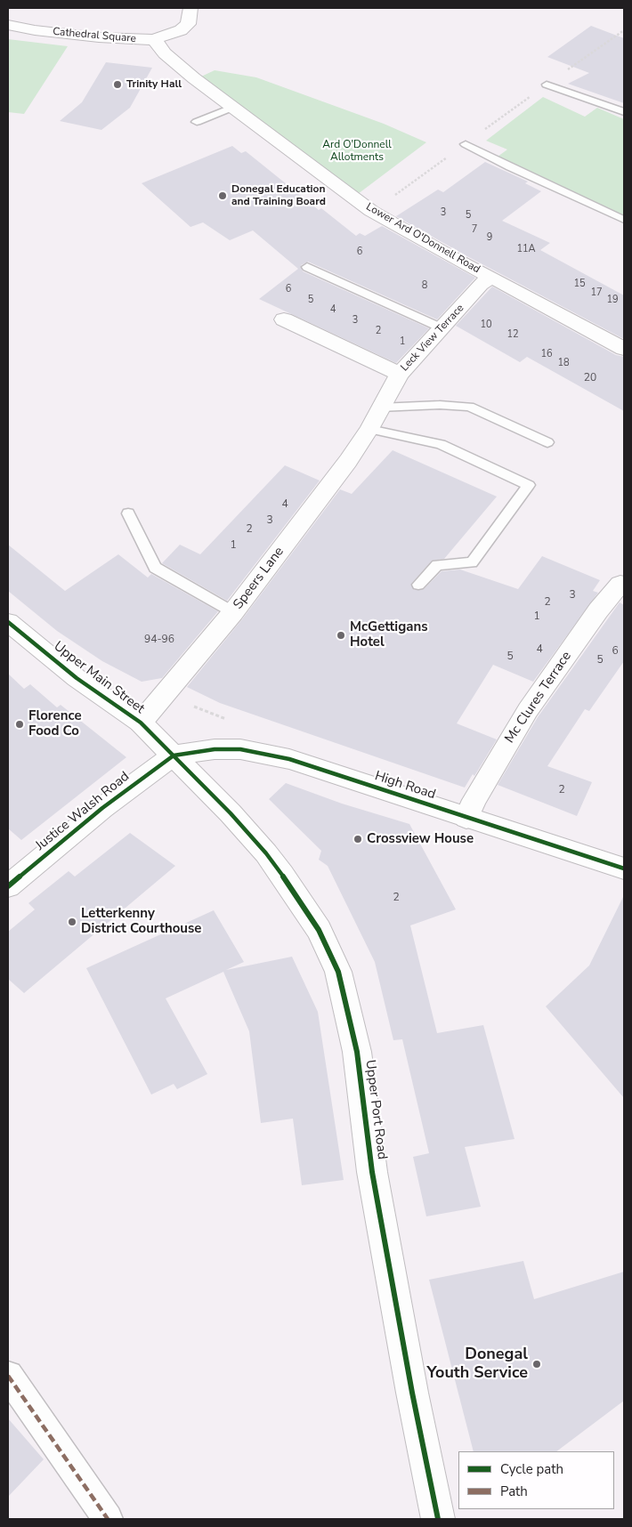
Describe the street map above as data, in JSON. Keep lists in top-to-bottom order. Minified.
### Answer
{"streets":{"street":["Cathedral Square","Lower Ard O'Donnell Road","Leck View Terrace","Speers Lane","Upper Main Street","Mc Clures Terrace","High Road","Justice Walsh Road","Upper Port Road"]},"crossings":[["Cathedral Square","Lower Ard O'Donnell Road"],["Lower Ard O'Donnell Road","Leck View Terrace"],["Leck View Terrace","Speers Lane"],["Speers Lane","Upper Main Street"],["Upper Main Street","High Road"],["Upper Main Street","Justice Walsh Road"],["Upper Main Street","Upper Port Road"],["Mc Clures Terrace","High Road"],["High Road","Justice Walsh Road"],["High Road","Upper Port Road"],["Justice Walsh Road","Upper Port Road"]],"parks":["Ard O'Donnell Allotments"],"places":["Trinity Hall","Donegal Education and Training Board","McGettigans Hotel","Florence Food Co","Crossview House","Letterkenny District Courthouse","Donegal Youth Service"],"house_numbers":["3","5","7","9","11A","6","15","8","6","17","5","19","4","3","10","2","12","1","16","18","20","4","3","2","1","3","2","1","94-96","4","6","5","5","2","2"],"legend":["Cycle path","Path"]}
